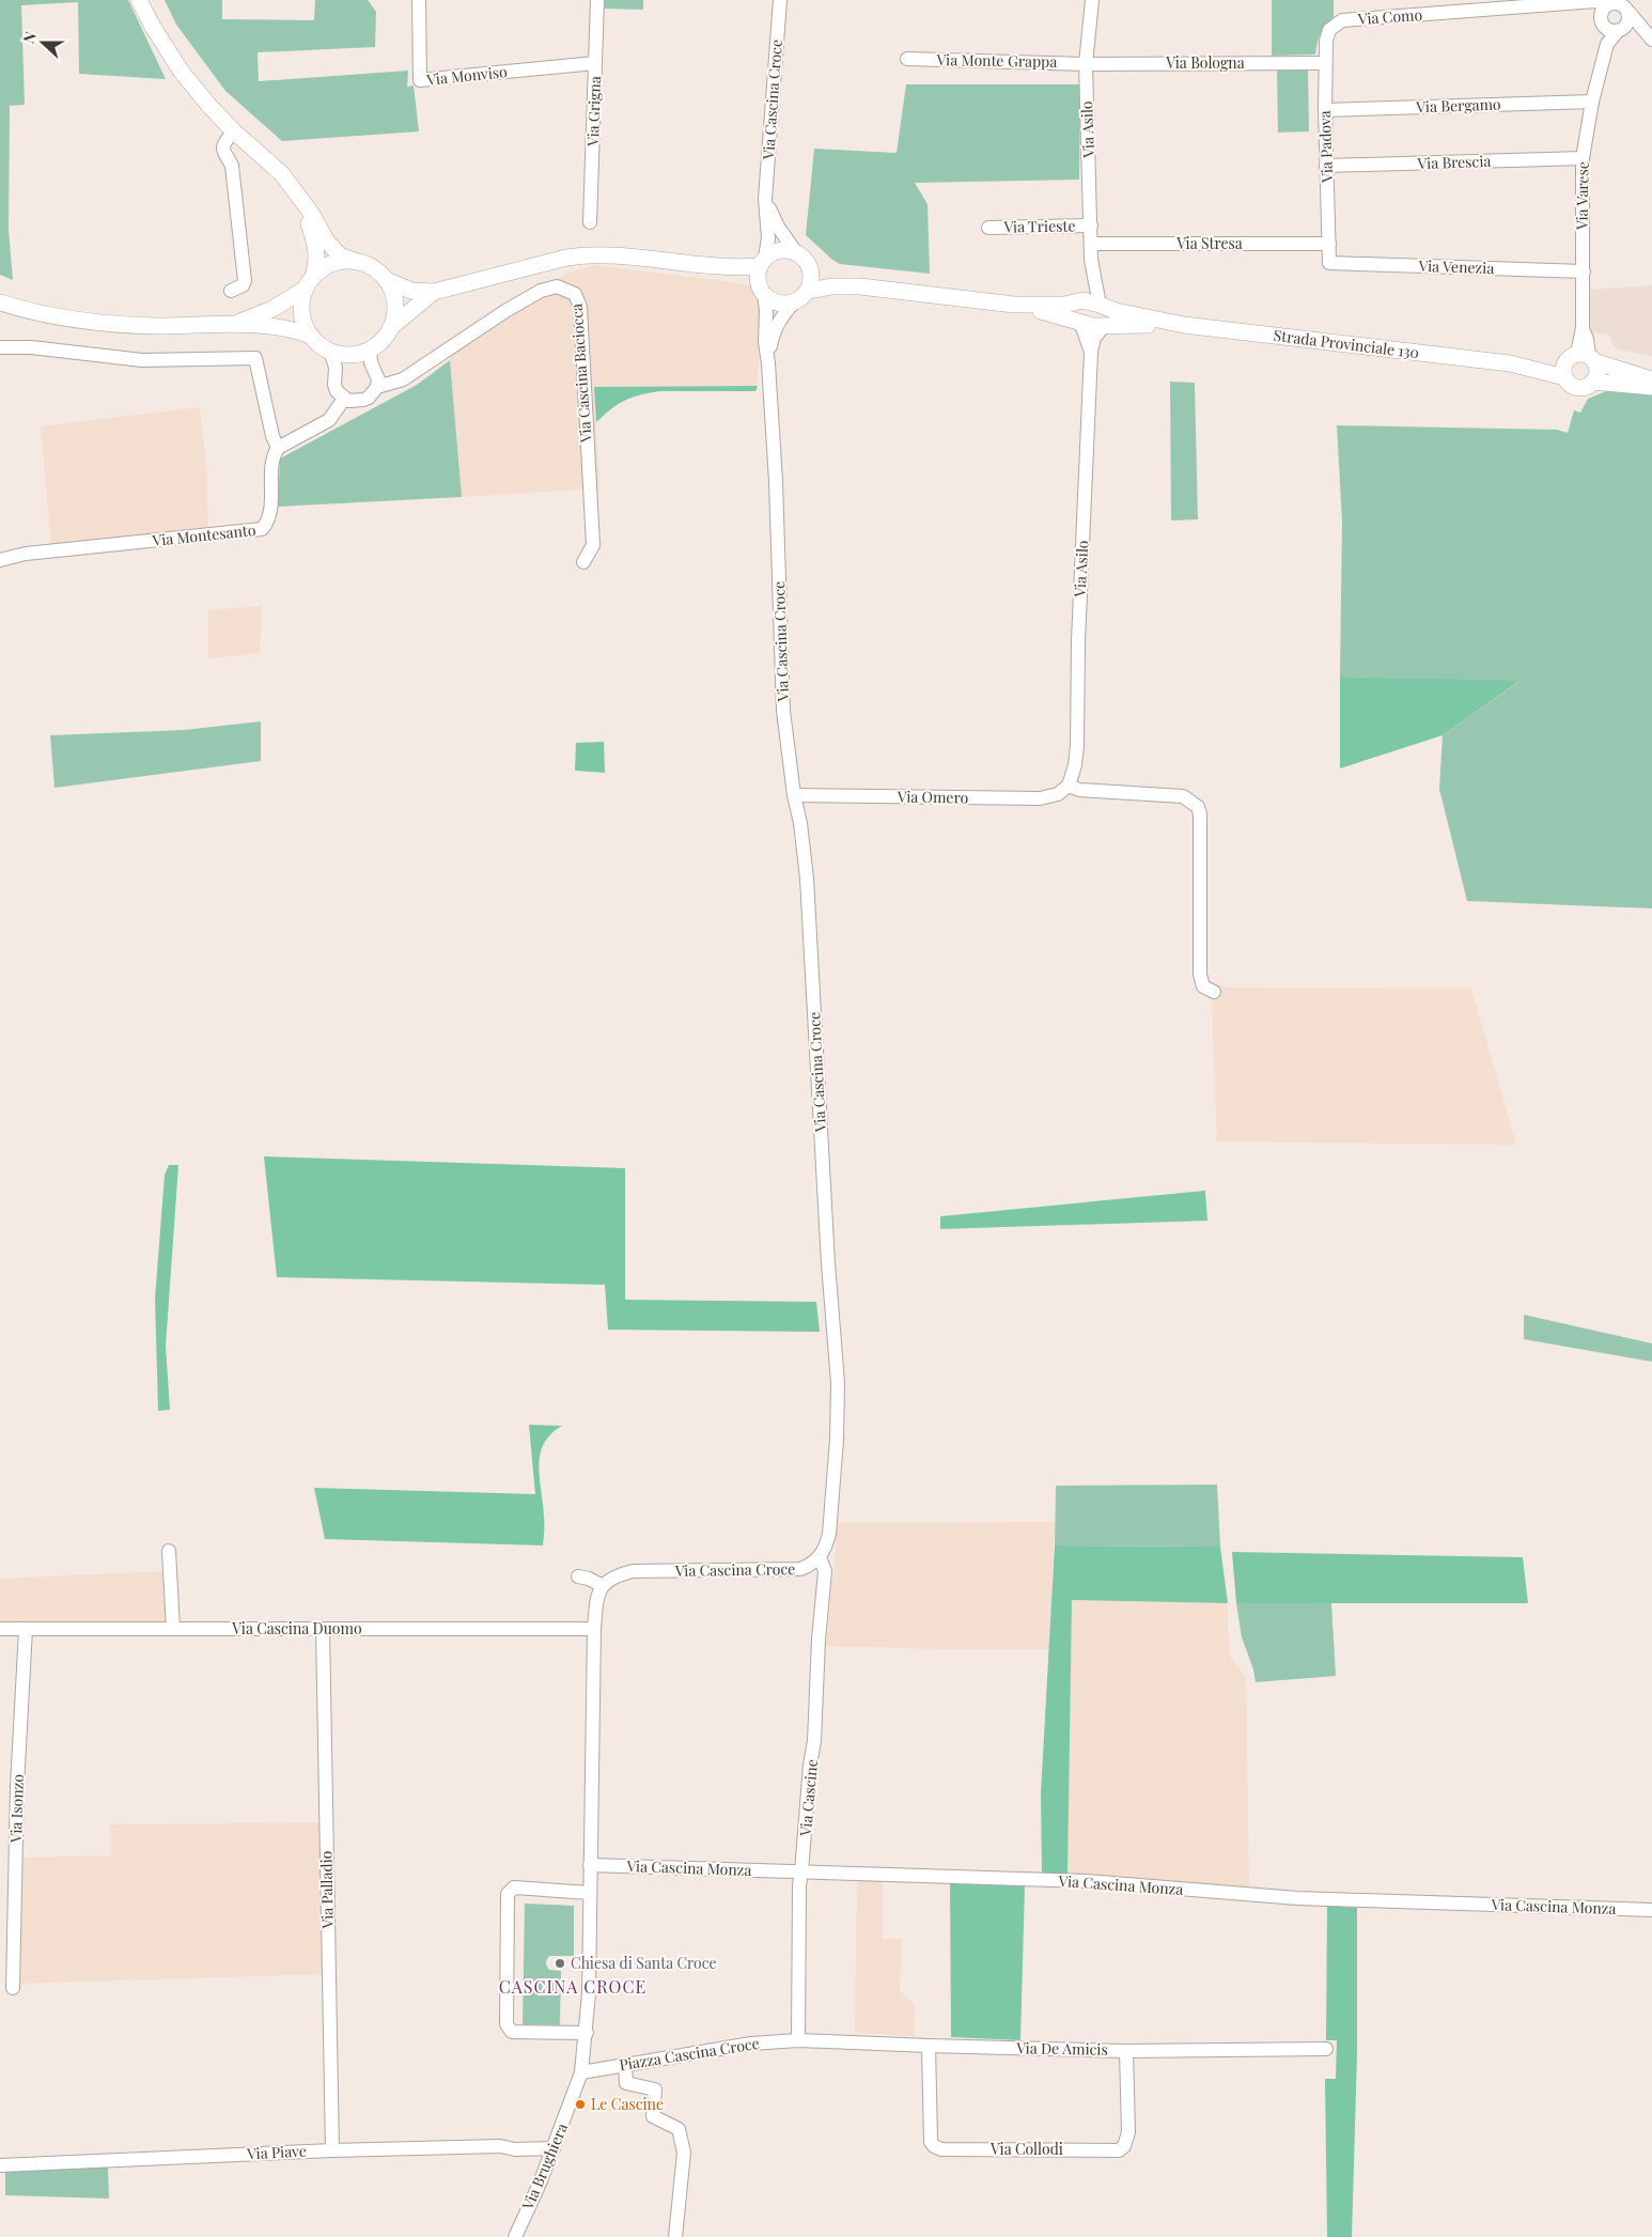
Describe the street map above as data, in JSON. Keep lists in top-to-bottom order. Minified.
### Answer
{"streets":{"street":["Via Como","Via Monte Grappa","Via Bologna","Via Monviso","Via Cascina Croce","Via Bergamo","Via Grigna","Via Asilo","Via Padova","Via Brescia","Via Varese","Via Trieste","Via Stresa","Via Venezia","Strada Provinciale 130","Via Cascina Baciocca","Via Montesanto","Via Omero","Via Cascina Duomo","Via Cascine","Via Isonzo","Via Cascina Monza","Via Palladio","Via De Amicis","Piazza Cascina Croce","Via Collodi","Via Piave","Via Brughiera"]},"crossings":[["Via Como","Via Padova"],["Via Como","Via Varese"],["Via Monte Grappa","Via Bologna"],["Via Monte Grappa","Via Asilo"],["Via Bologna","Via Asilo"],["Via Bologna","Via Padova"],["Via Monviso","Via Grigna"],["Via Cascina Croce","Strada Provinciale 130"],["Via Cascina Croce","Via Omero"],["Via Cascina Croce","Via Cascine"],["Via Bergamo","Via Padova"],["Via Bergamo","Via Varese"],["Via Asilo","Via Trieste"],["Via Asilo","Via Stresa"],["Via Asilo","Strada Provinciale 130"],["Via Asilo","Via Omero"],["Via Padova","Via Brescia"],["Via Padova","Via Stresa"],["Via Padova","Via Venezia"],["Via Brescia","Via Varese"],["Via Varese","Via Venezia"],["Via Varese","Strada Provinciale 130"],["Via Cascina Duomo","Via Isonzo"],["Via Cascina Duomo","Via Palladio"],["Via Cascine","Via Cascina Monza"],["Via Cascine","Via De Amicis"],["Via Cascine","Piazza Cascina Croce"],["Via Palladio","Via Piave"],["Via De Amicis","Piazza Cascina Croce"],["Via De Amicis","Via Collodi"],["Piazza Cascina Croce","Via Brughiera"],["Via Piave","Via Brughiera"]],"districts":["CASCINA CROCE"],"places":["Chiesa di Santa Croce","Le Cascine"],"north":"left"}
